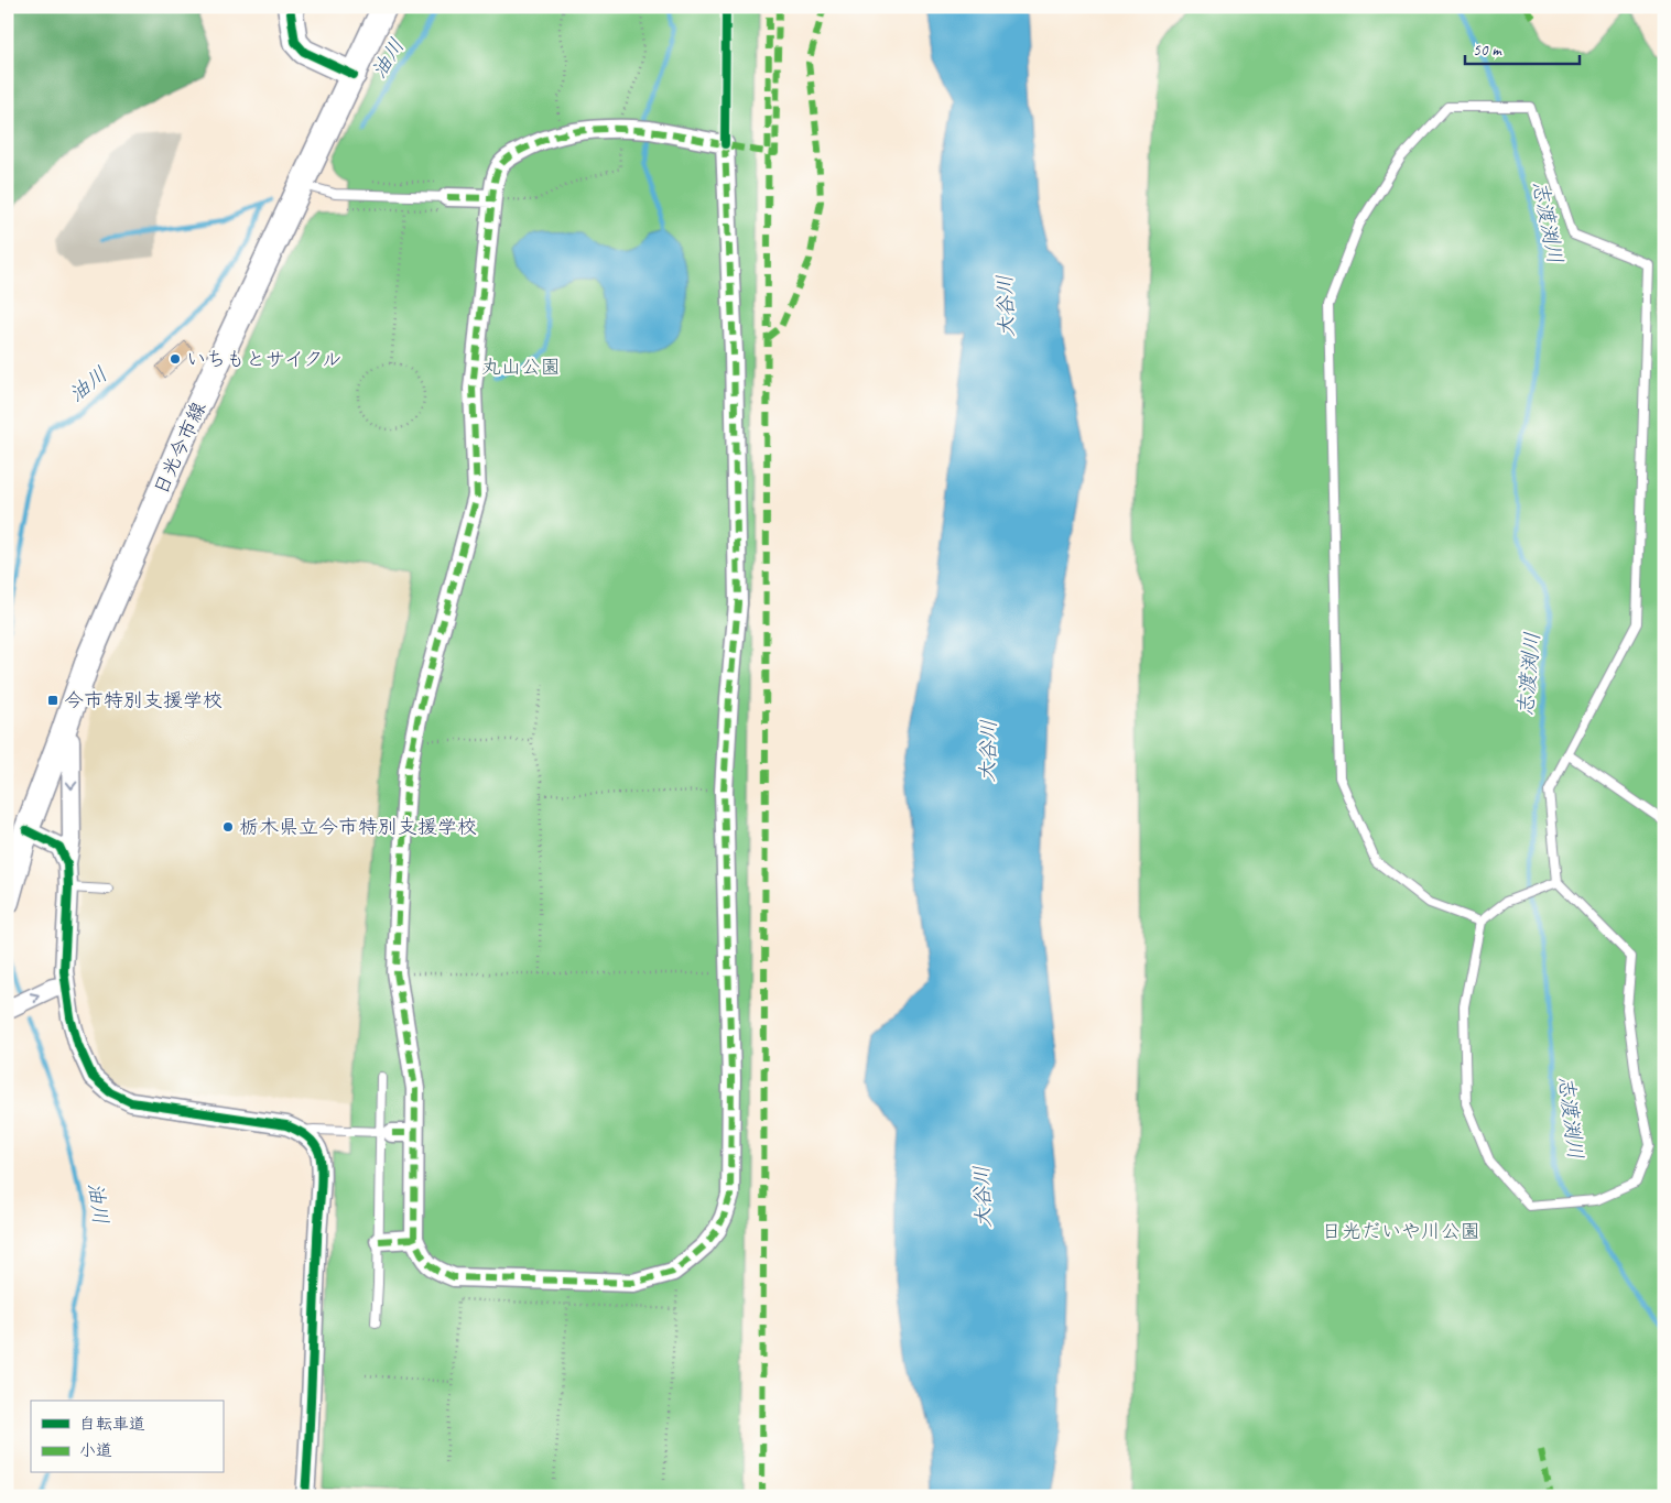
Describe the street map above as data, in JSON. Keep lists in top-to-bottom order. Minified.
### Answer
{"streets":{"main road":["日光今市線"]},"water":["油川","志渡渕川","大谷川"],"parks":["丸山公園","日光だいや川公園"],"places":{"other":["いちもとサイクル","栃木県立今市特別支援学校"],"transit":["今市特別支援学校"]},"legend":["自転車道","小道"],"scale_bar":"50 m"}
